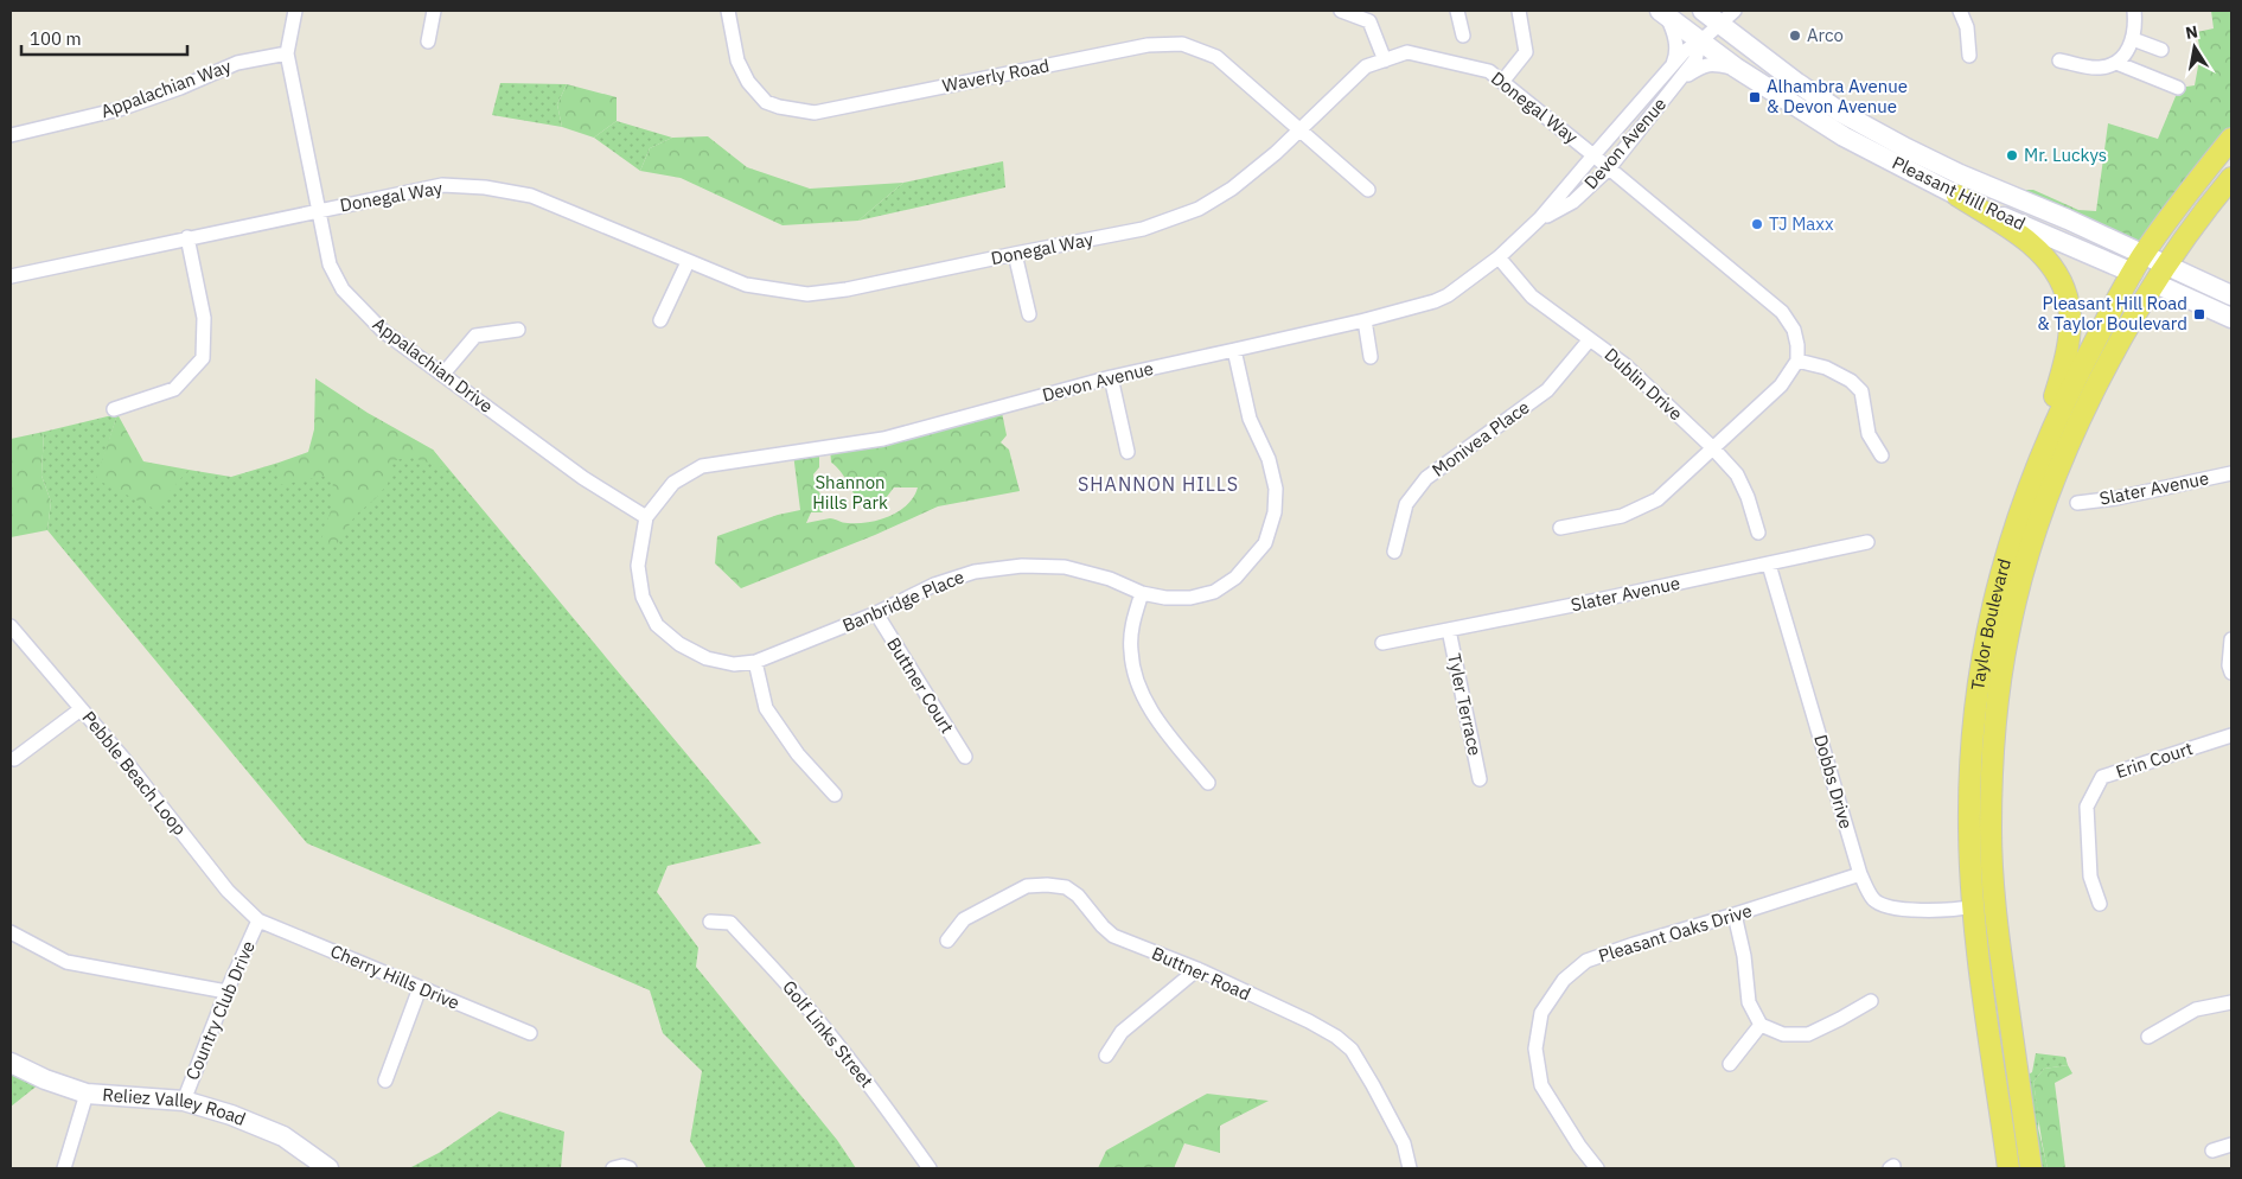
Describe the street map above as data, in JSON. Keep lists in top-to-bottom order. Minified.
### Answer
{"streets":{"main road":["Pleasant Hill Road","Taylor Boulevard","Reliez Valley Road"],"street":["Waverly Road","Appalachian Way","Donegal Way","Devon Avenue","Appalachian Drive","Dublin Drive","Monivea Place","Slater Avenue","Banbridge Place","Buttner Court","Tyler Terrace","Erin Court","Pebble Beach Loop","Dobbs Drive","Pleasant Oaks Drive","Buttner Road","Cherry Hills Drive","Country Club Drive","Golf Links Street"]},"crossings":[["Waverly Road","Donegal Way"],["Appalachian Way","Appalachian Drive"],["Donegal Way","Devon Avenue"],["Donegal Way","Appalachian Drive"],["Devon Avenue","Pleasant Hill Road"],["Devon Avenue","Appalachian Drive"],["Devon Avenue","Dublin Drive"],["Devon Avenue","Banbridge Place"],["Pleasant Hill Road","Taylor Boulevard"],["Appalachian Drive","Banbridge Place"],["Dublin Drive","Monivea Place"],["Slater Avenue","Tyler Terrace"],["Slater Avenue","Dobbs Drive"],["Banbridge Place","Buttner Court"],["Taylor Boulevard","Dobbs Drive"],["Pebble Beach Loop","Cherry Hills Drive"],["Pebble Beach Loop","Country Club Drive"],["Dobbs Drive","Pleasant Oaks Drive"],["Cherry Hills Drive","Country Club Drive"],["Country Club Drive","Reliez Valley Road"]],"districts":["SHANNON HILLS"],"parks":["Shannon Hills Park"],"places":{"other":["Arco","Mr. Luckys","TJ Maxx"],"transit":["Alhambra Avenue & Devon Avenue","Pleasant Hill Road & Taylor Boulevard"]},"scale_bar":"100 m","north":"top"}
